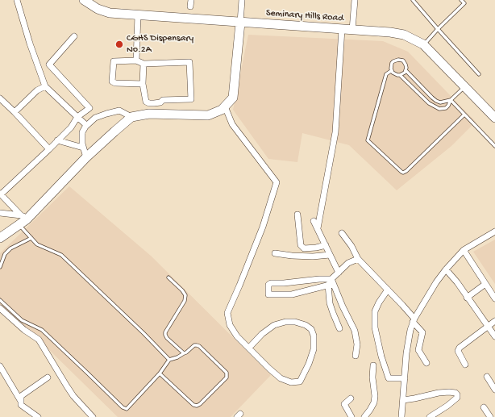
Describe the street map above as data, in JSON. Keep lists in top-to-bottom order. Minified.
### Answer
{"streets":{"street":["Seminary Hills Road"]},"places":["CGHS Dispensary No.2A"]}
